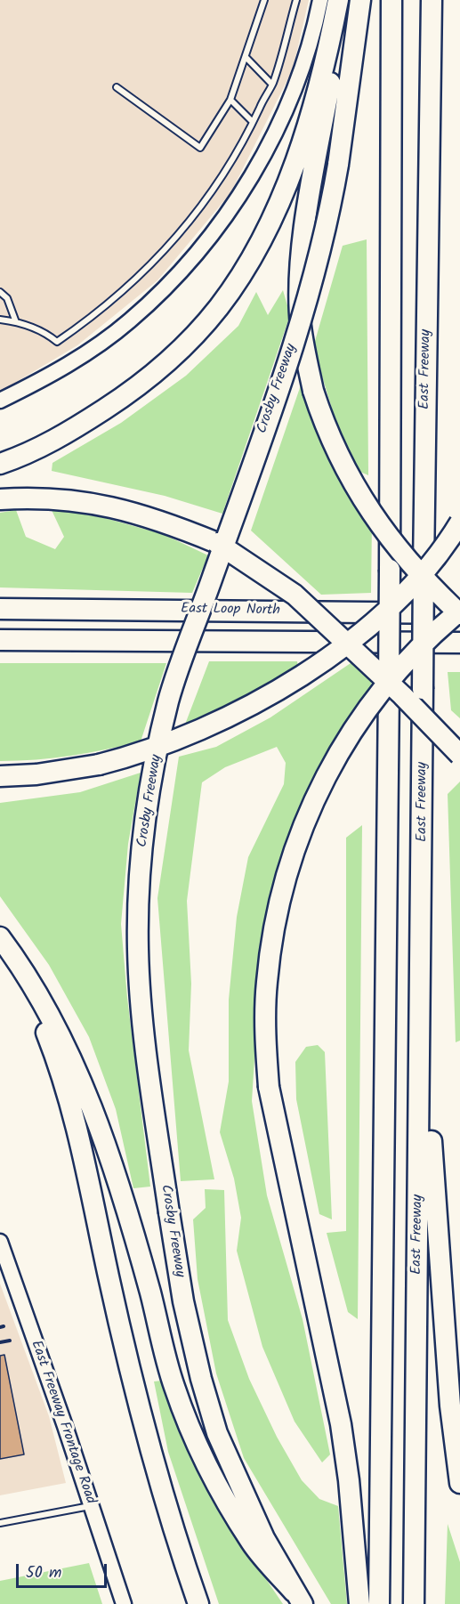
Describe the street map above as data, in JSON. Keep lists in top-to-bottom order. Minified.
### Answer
{"streets":{"highway":["East Freeway","Crosby Freeway","East Loop North"],"main road":["East Freeway Frontage Road"]},"scale_bar":"50 m"}
